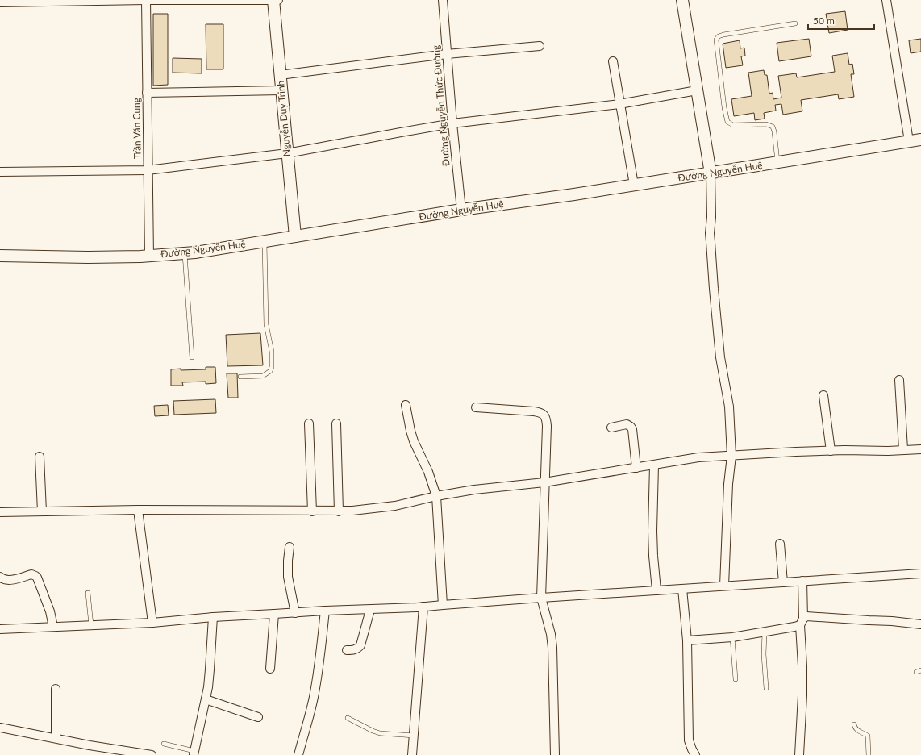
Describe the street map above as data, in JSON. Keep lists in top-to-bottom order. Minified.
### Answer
{"streets":{"street":["Đường Nguyễn Thức Đường","Nguyễn Duy Trinh","Trần Văn Cung","Đường Nguyễn Huệ"]},"crossings":[["Đường Nguyễn Thức Đường","Đường Nguyễn Huệ"],["Nguyễn Duy Trinh","Đường Nguyễn Huệ"],["Trần Văn Cung","Đường Nguyễn Huệ"]],"scale_bar":"50 m"}
